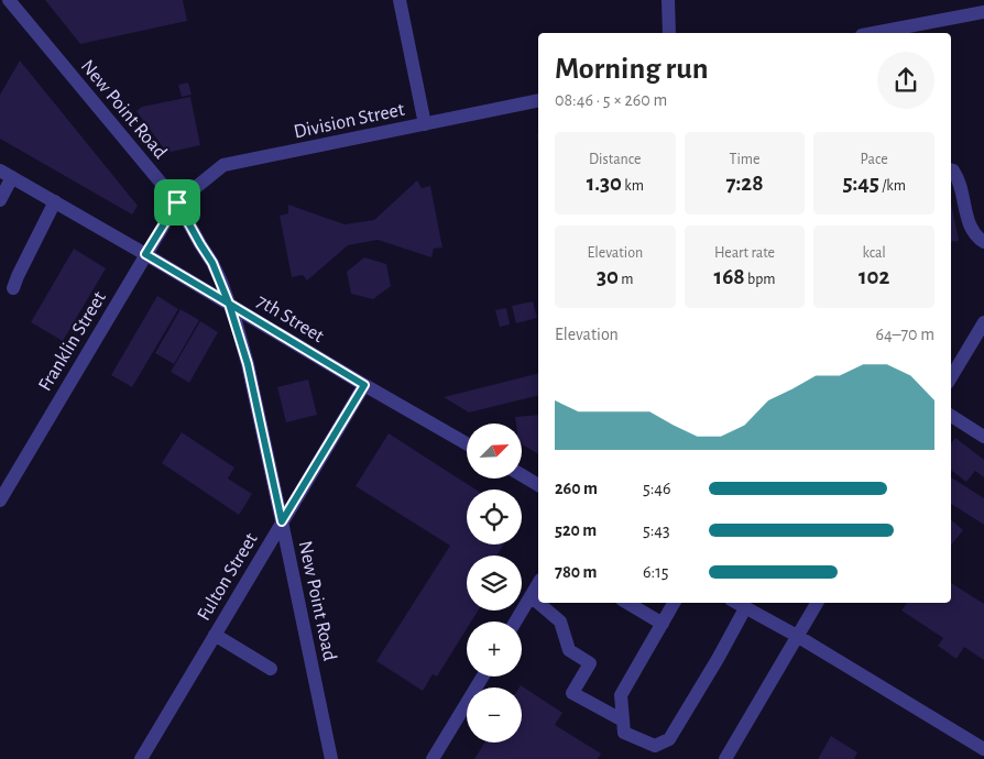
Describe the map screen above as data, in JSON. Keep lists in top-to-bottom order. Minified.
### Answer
{"streets":{"street":["New Point Road","Division Street","7th Street","Franklin Street","Fulton Street"]},"crossings":[["New Point Road","Division Street"],["New Point Road","7th Street"],["New Point Road","Franklin Street"],["New Point Road","Fulton Street"],["Division Street","Franklin Street"],["7th Street","Franklin Street"],["7th Street","Fulton Street"]],"north":"top right","page":{"heading":["Morning run","08:46 · 5 × 260 m"],"stats":[["Distance","1.30 km"],["Time","7:28"],["Pace","5:45 /km"],["Elevation","30 m"],["Heart rate","168 bpm"],["kcal","102"]],"chart":["Elevation","64–70 m"],"map_buttons":["+","−"],"list":[{"name":"260 m","note":"5:46"},{"name":"520 m","note":"5:43"},{"name":"780 m","note":"6:15"}]}}
